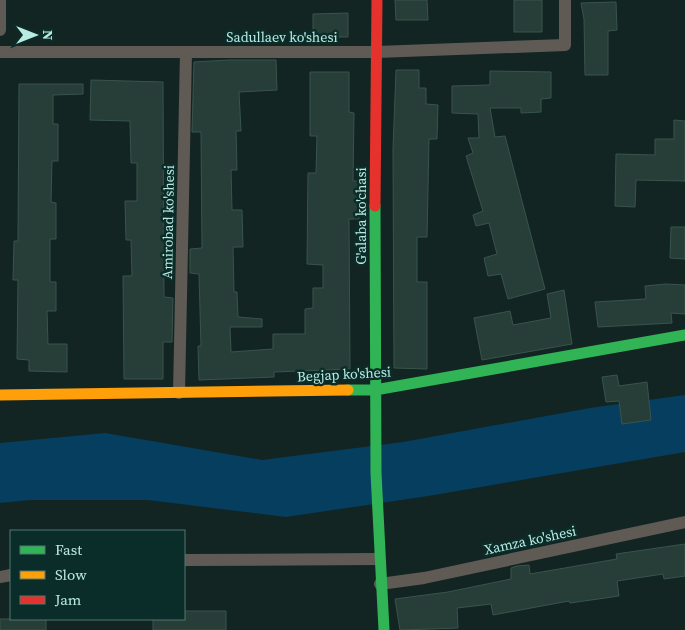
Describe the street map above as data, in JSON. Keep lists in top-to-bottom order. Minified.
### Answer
{"streets":{"street":["Sadullaev ko'shesi","G'alaba ko'chasi","Amirobad ko'shesi","Begjap ko'shesi","Xamza ko'shesi"]},"crossings":[["Sadullaev ko'shesi","G'alaba ko'chasi"],["Sadullaev ko'shesi","Amirobad ko'shesi"],["G'alaba ko'chasi","Begjap ko'shesi"],["G'alaba ko'chasi","Xamza ko'shesi"],["Amirobad ko'shesi","Begjap ko'shesi"]],"legend":["Fast","Slow","Jam"],"north":"right"}
